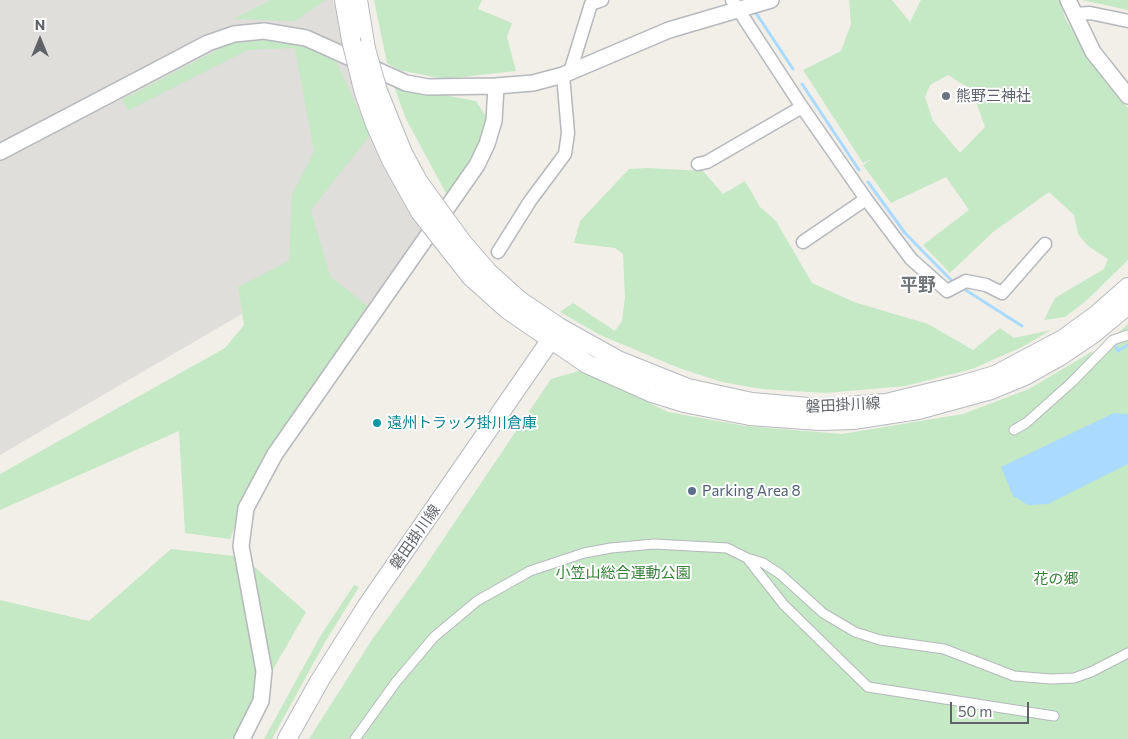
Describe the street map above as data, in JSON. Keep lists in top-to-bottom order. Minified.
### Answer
{"streets":{"main road":["磐田掛川線"]},"districts":["平野"],"parks":["小笠山総合運動公園","花の郷"],"places":["熊野三神社","遠州トラック掛川倉庫","Parking Area 8"],"scale_bar":"50 m","north":"top"}
